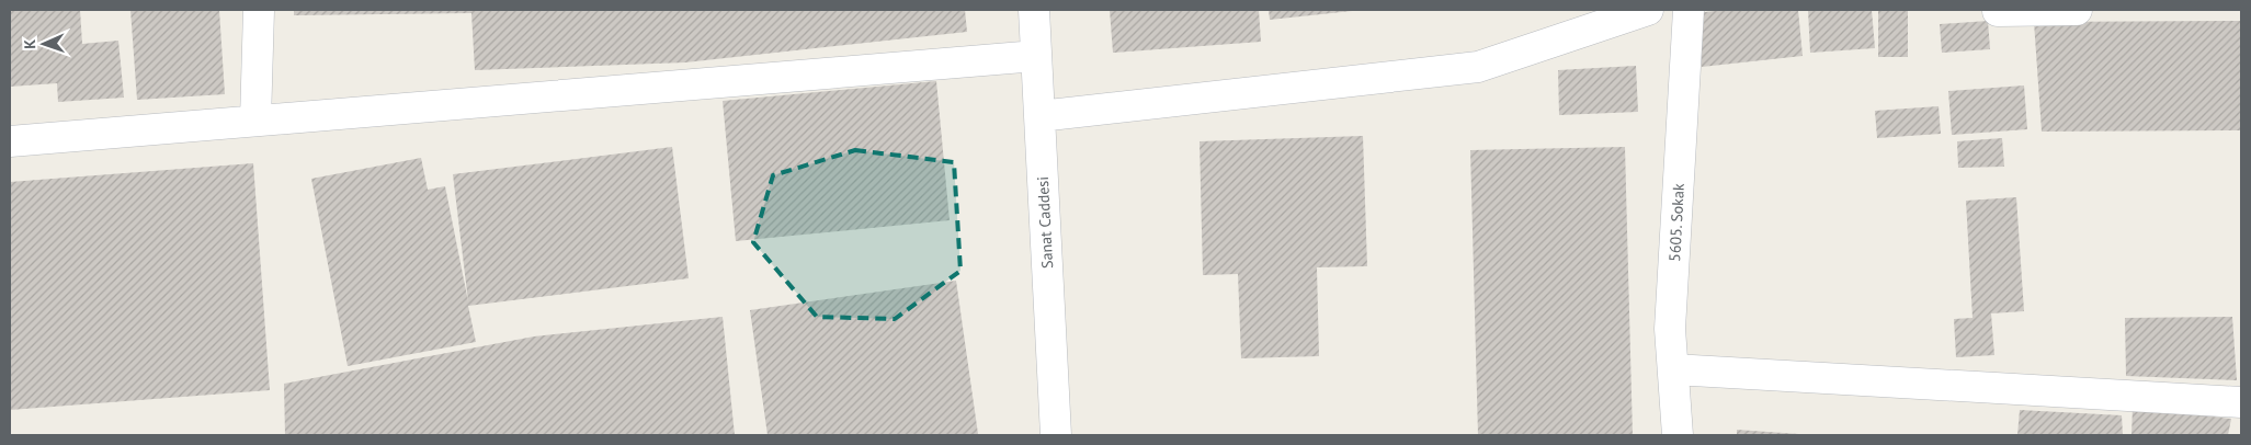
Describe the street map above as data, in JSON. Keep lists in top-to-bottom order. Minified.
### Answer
{"streets":{"street":["Sanat Caddesi","5605. Sokak"]},"north":"left"}
